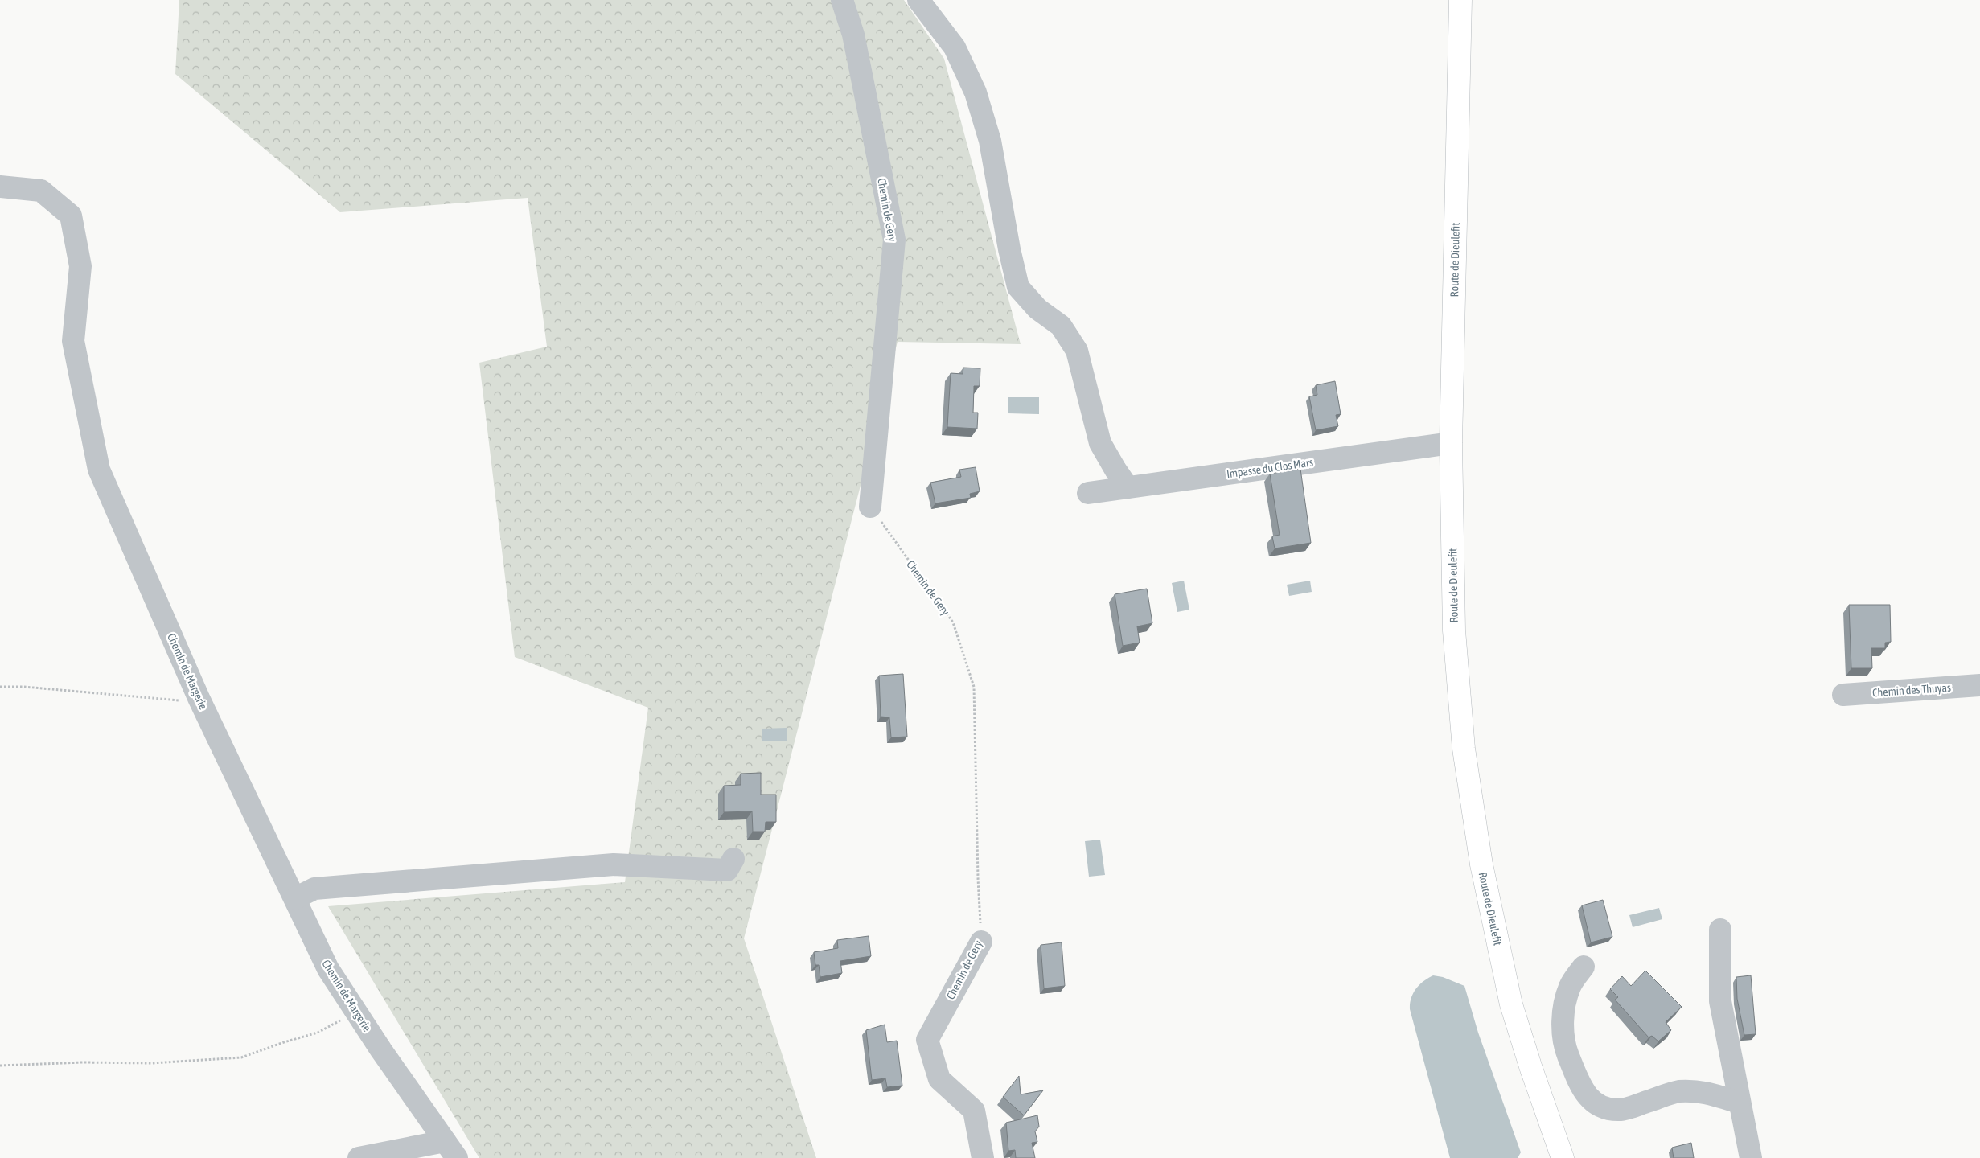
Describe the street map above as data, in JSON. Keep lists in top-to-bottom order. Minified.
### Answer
{"streets":{"main road":["Route de Dieulefit"],"street":["Chemin de Gery","Impasse du Clos Mars","Chemin de Margerie","Chemin des Thuyas"]},"crossings":[["Route de Dieulefit","Impasse du Clos Mars"]]}
